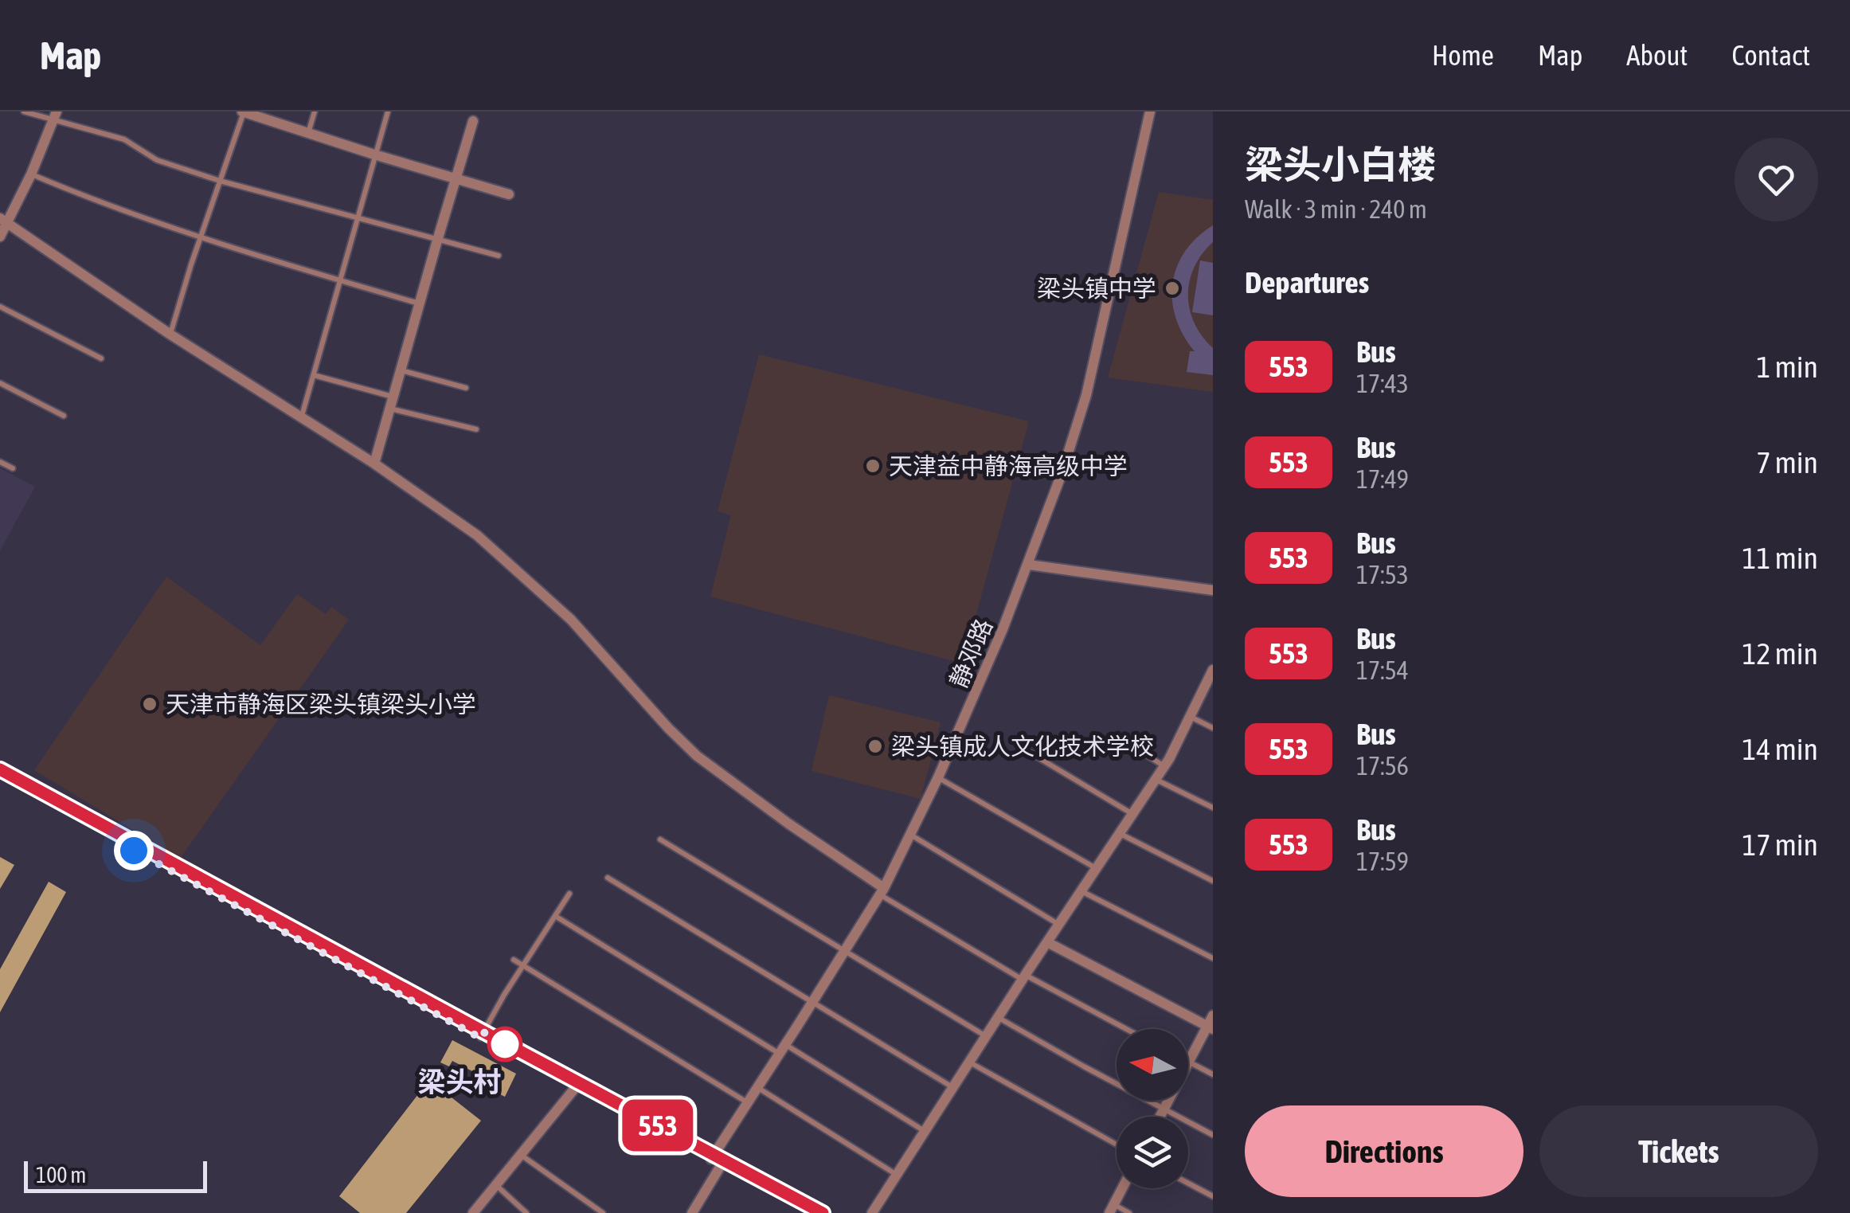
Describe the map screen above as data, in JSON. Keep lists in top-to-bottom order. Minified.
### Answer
{"streets":{"street":["静邓路"]},"districts":["梁头村"],"places":["梁头镇中学","天津益中静海高级中学","天津市静海区梁头镇梁头小学","梁头镇成人文化技术学校"],"lines":["bus line 553"],"scale_bar":"100 m","north":"left","page":{"header":"Map","nav":["Home","Map","About","Contact"],"on_map":"553","heading":[["梁头小白楼","Walk · 3 min · 240 m"],"Departures"],"list":[{"mark":"553","name":"Bus","note":"17:43","value":"1 min"},{"mark":"553","name":"Bus","note":"17:49","value":"7 min"},{"mark":"553","name":"Bus","note":"17:53","value":"11 min"},{"mark":"553","name":"Bus","note":"17:54","value":"12 min"},{"mark":"553","name":"Bus","note":"17:56","value":"14 min"},{"mark":"553","name":"Bus","note":"17:59","value":"17 min"}],"buttons":["Directions","Tickets"],"scale":"100 m"}}
